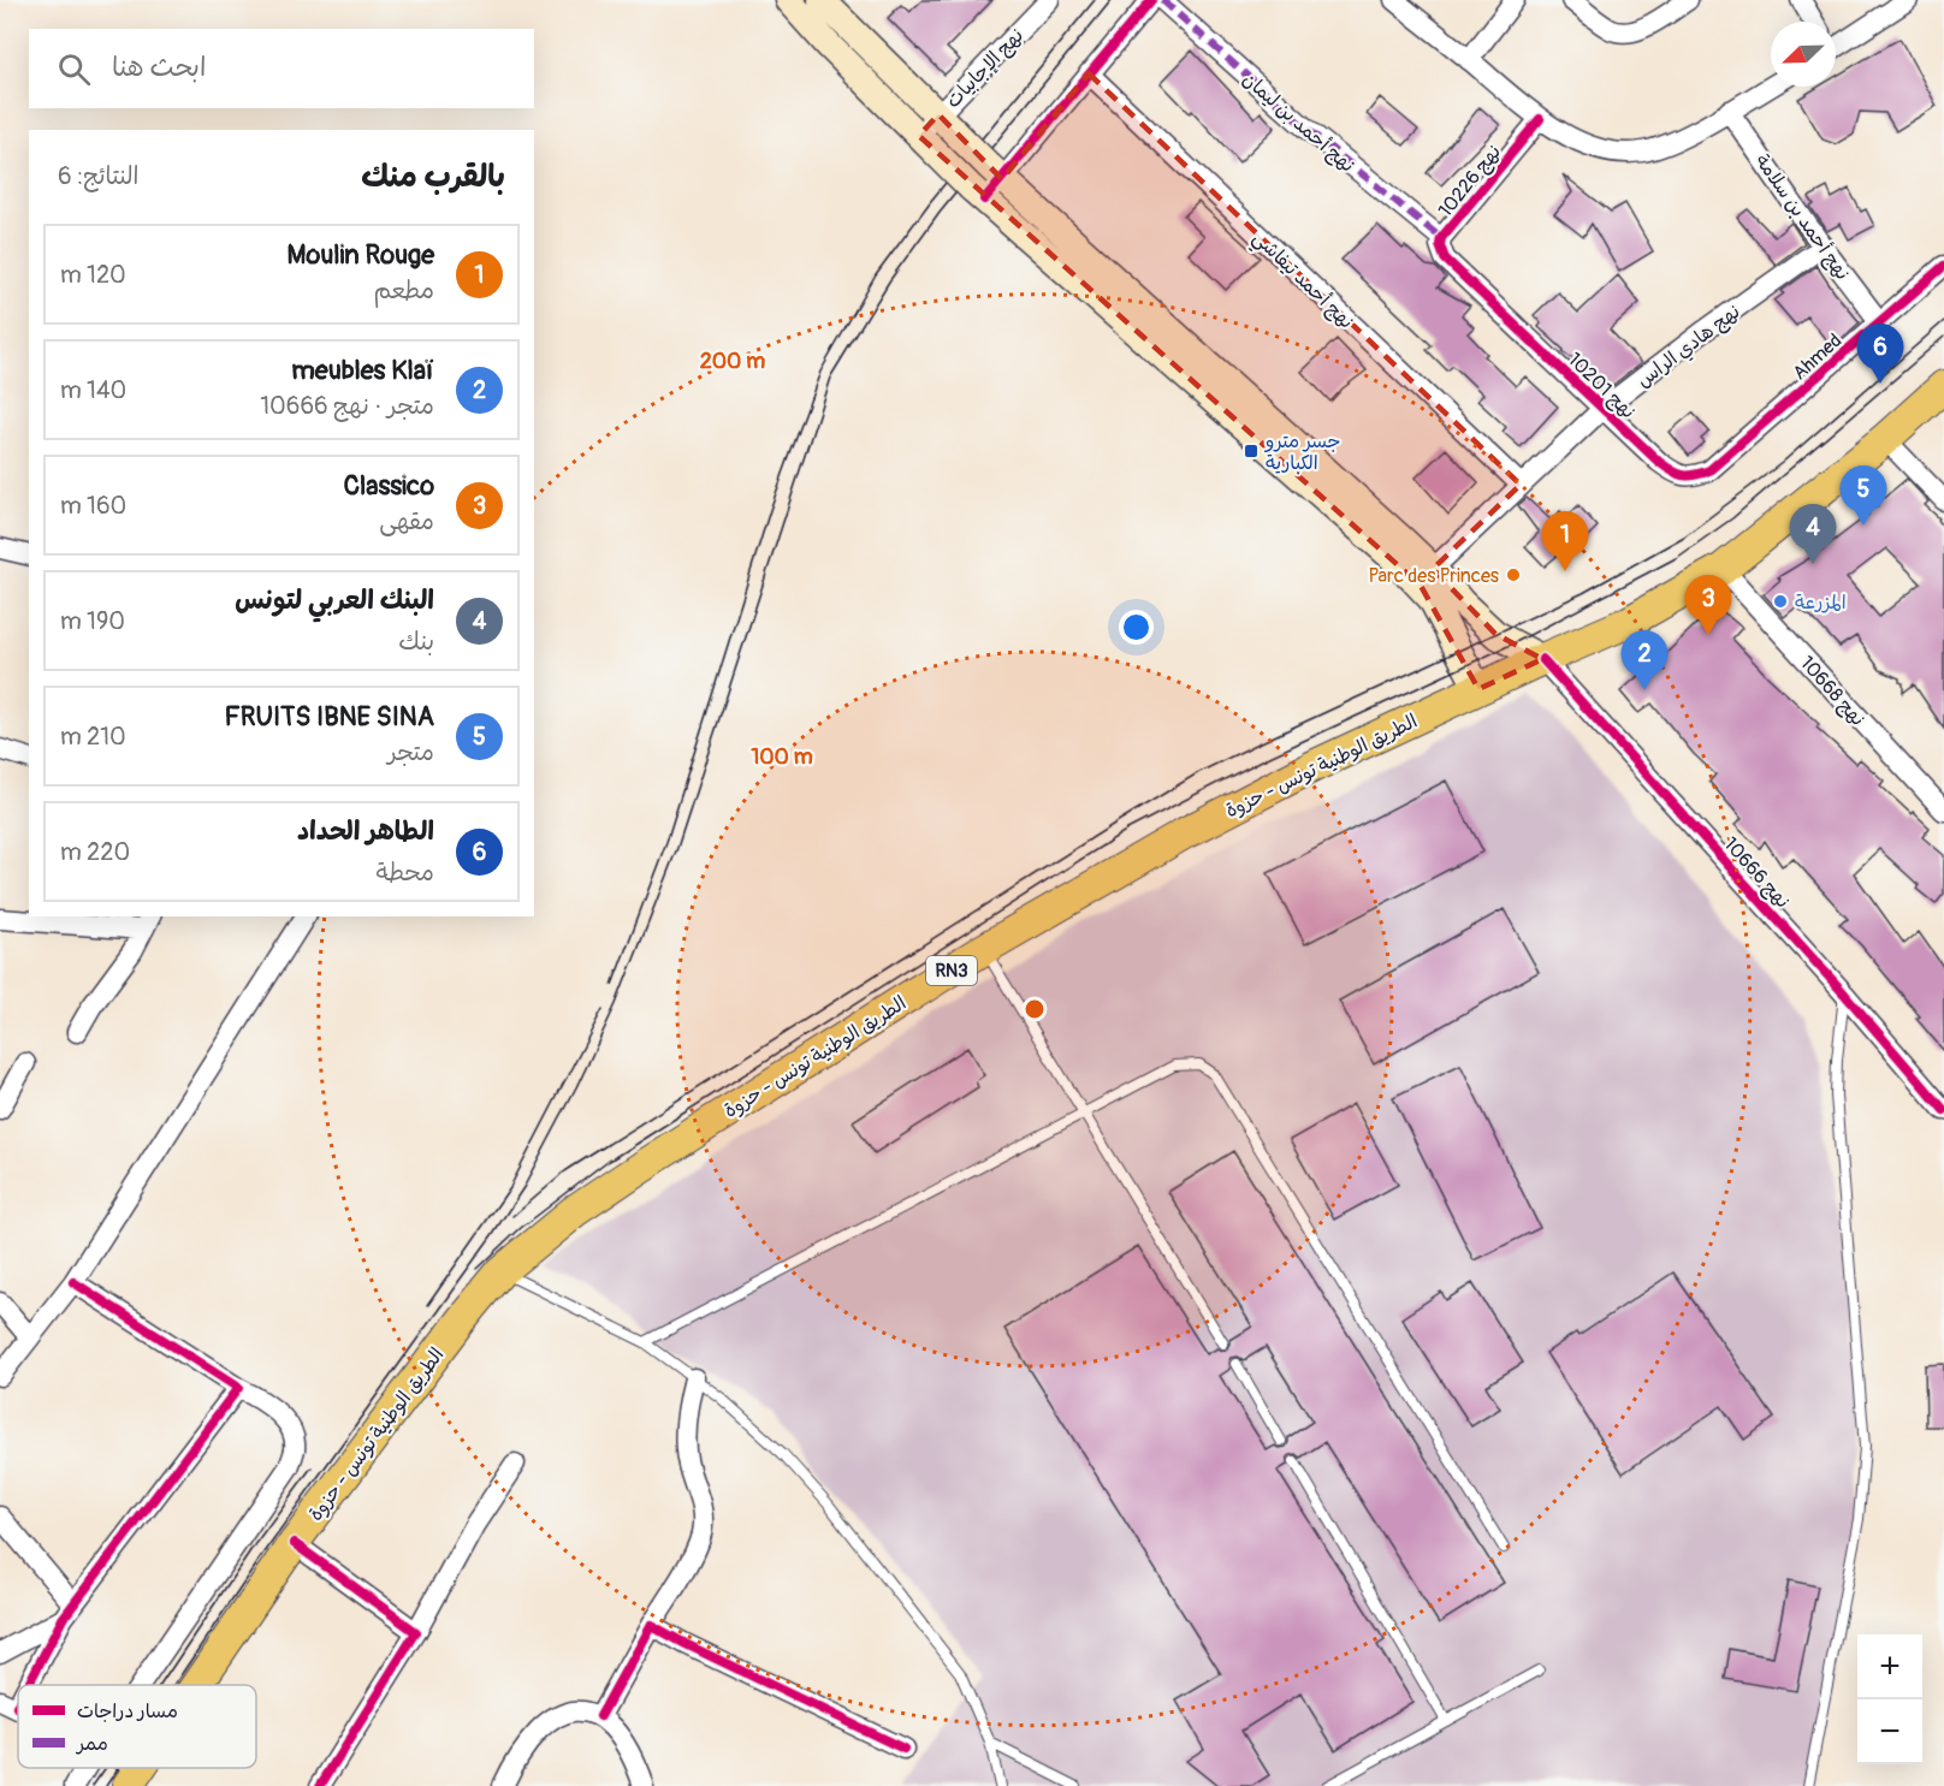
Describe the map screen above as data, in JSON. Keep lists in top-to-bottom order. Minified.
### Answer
{"streets":{"main road":["الطريق الوطنية تونس - حزوة","RN3"],"street":["نهج الإجابيات","نهج أحمد بن ليمان","نهج 10226","نهج أحمد بن سلامة","نهج أحمد تيفاشي","نهج هادي الراس","Ahmed","نهج 10201","نهج 10668","نهج 10666"]},"crossings":[["نهج أحمد بن ليمان","نهج 10226"],["نهج 10226","نهج 10201"],["نهج أحمد بن سلامة","نهج هادي الراس"],["نهج أحمد بن سلامة","Ahmed"],["نهج أحمد تيفاشي","نهج هادي الراس"],["نهج هادي الراس","نهج 10201"],["Ahmed","نهج 10201"],["نهج 10668","الطريق الوطنية تونس - حزوة"],["الطريق الوطنية تونس - حزوة","نهج 10666"]],"places":{"transit":["جسر مترو الكبارية"],"other":["Parc des Princes","المزرعة"]},"legend":["مسار دراجات","ممر"],"north":"bottom left","page":{"search":"ابحث هنا","heading":["بالقرب منك","النتائج: 6"],"list":[{"mark":"1","name":"Moulin Rouge","note":"مطعم","value":"120 m"},{"mark":"2","name":"meubles Klaï","note":"متجر · نهج 10666","value":"140 m"},{"mark":"3","name":"Classico","note":"مقهى","value":"160 m"},{"mark":"4","name":"البنك العربي لتونس","note":"بنك","value":"190 m"},{"mark":"5","name":"FRUITS IBNE SINA","note":"متجر","value":"210 m"},{"mark":"6","name":"الطاهر الحداد","note":"محطة","value":"220 m"}],"pins":["6","5","4","1","3","2"],"map_buttons":["+","−"]},"rings":["200 m","100 m"]}
